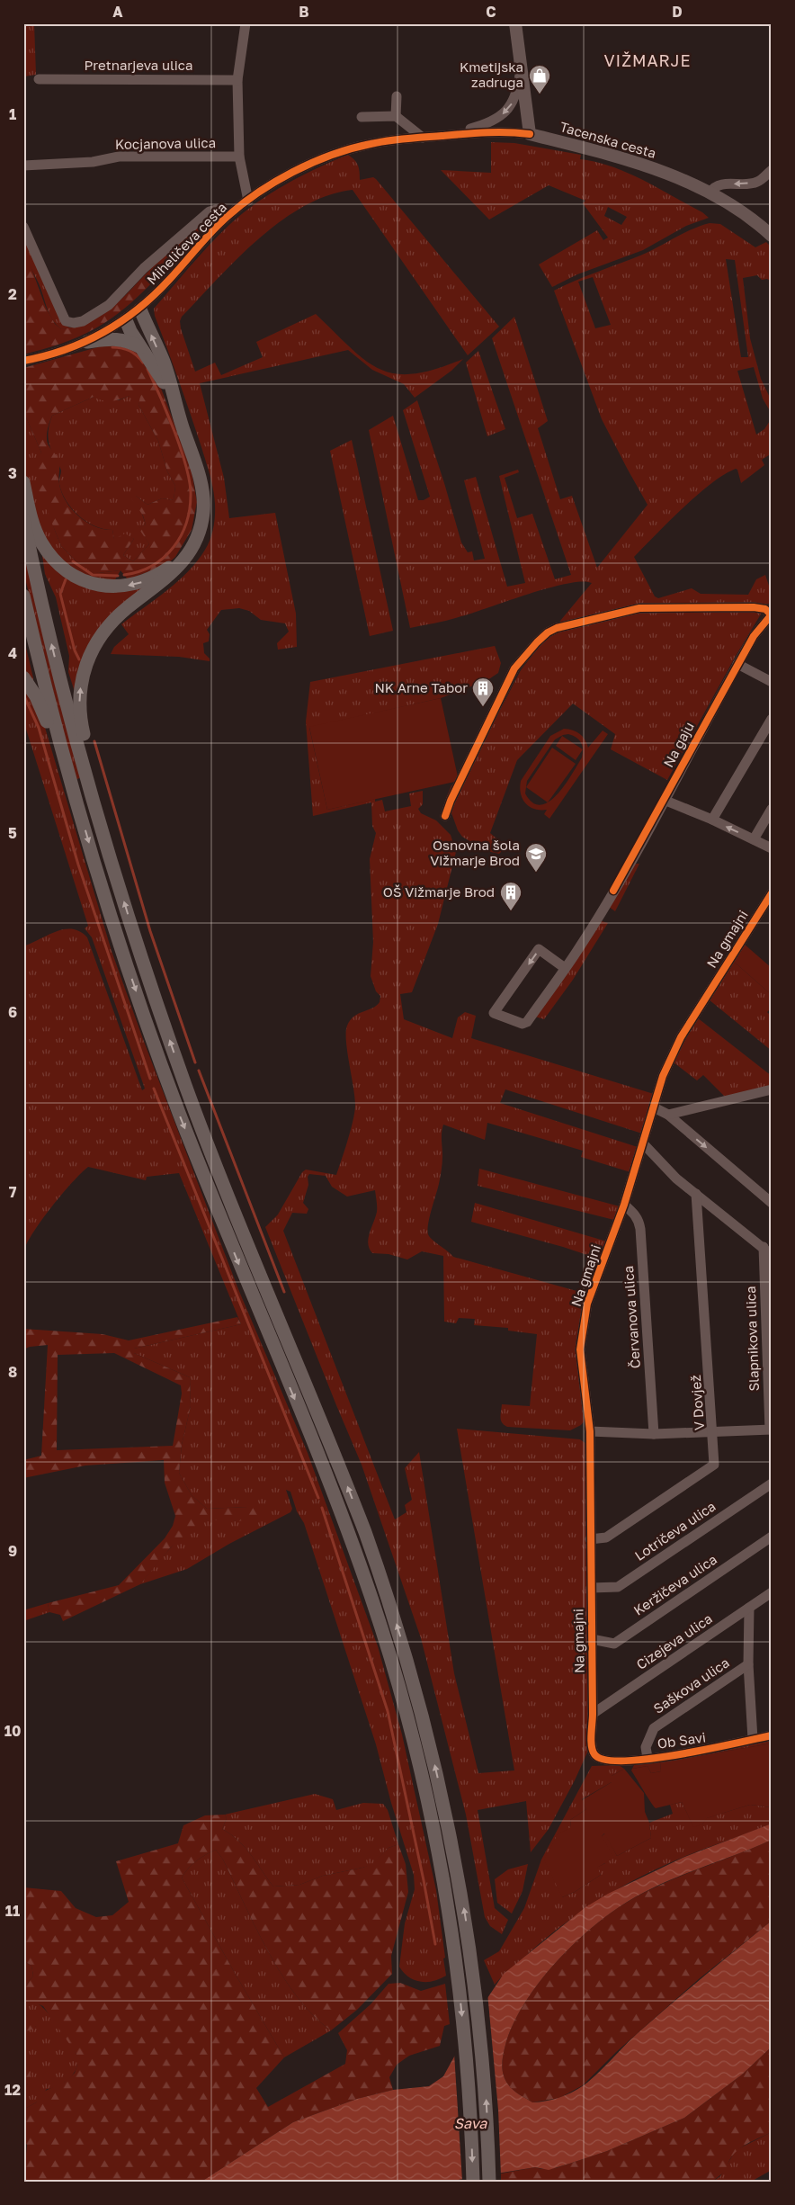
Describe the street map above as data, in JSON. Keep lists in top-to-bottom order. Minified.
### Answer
{"streets":{"main road":["Tacenska cesta"],"street":["Pretnarjeva ulica","Kocjanova ulica","Miheličeva cesta","Na gaju","Na gmajni","Červanova ulica","Slapnikova ulica","V Dovjež","Lotričeva ulica","Keržičeva ulica","Cizejeva ulica","Saškova ulica","Ob Savi"]},"crossings":[["Tacenska cesta","Miheličeva cesta"],["Na gmajni","Červanova ulica"],["Na gmajni","V Dovjež"],["Na gmajni","Lotričeva ulica"],["Na gmajni","Keržičeva ulica"],["Na gmajni","Cizejeva ulica"],["Na gmajni","Ob Savi"],["Saškova ulica","Ob Savi"]],"districts":["VIŽMARJE"],"water":["Sava"],"places":{"shop":["Kmetijska zadruga"],"building":["NK Arne Tabor","OŠ Vižmarje Brod"],"school or university":["Osnovna šola Vižmarje Brod"]},"grid":{"columns":["A","B","C","D"],"rows":["1","2","3","4","5","6","7","8","9","10","11","12"]}}
